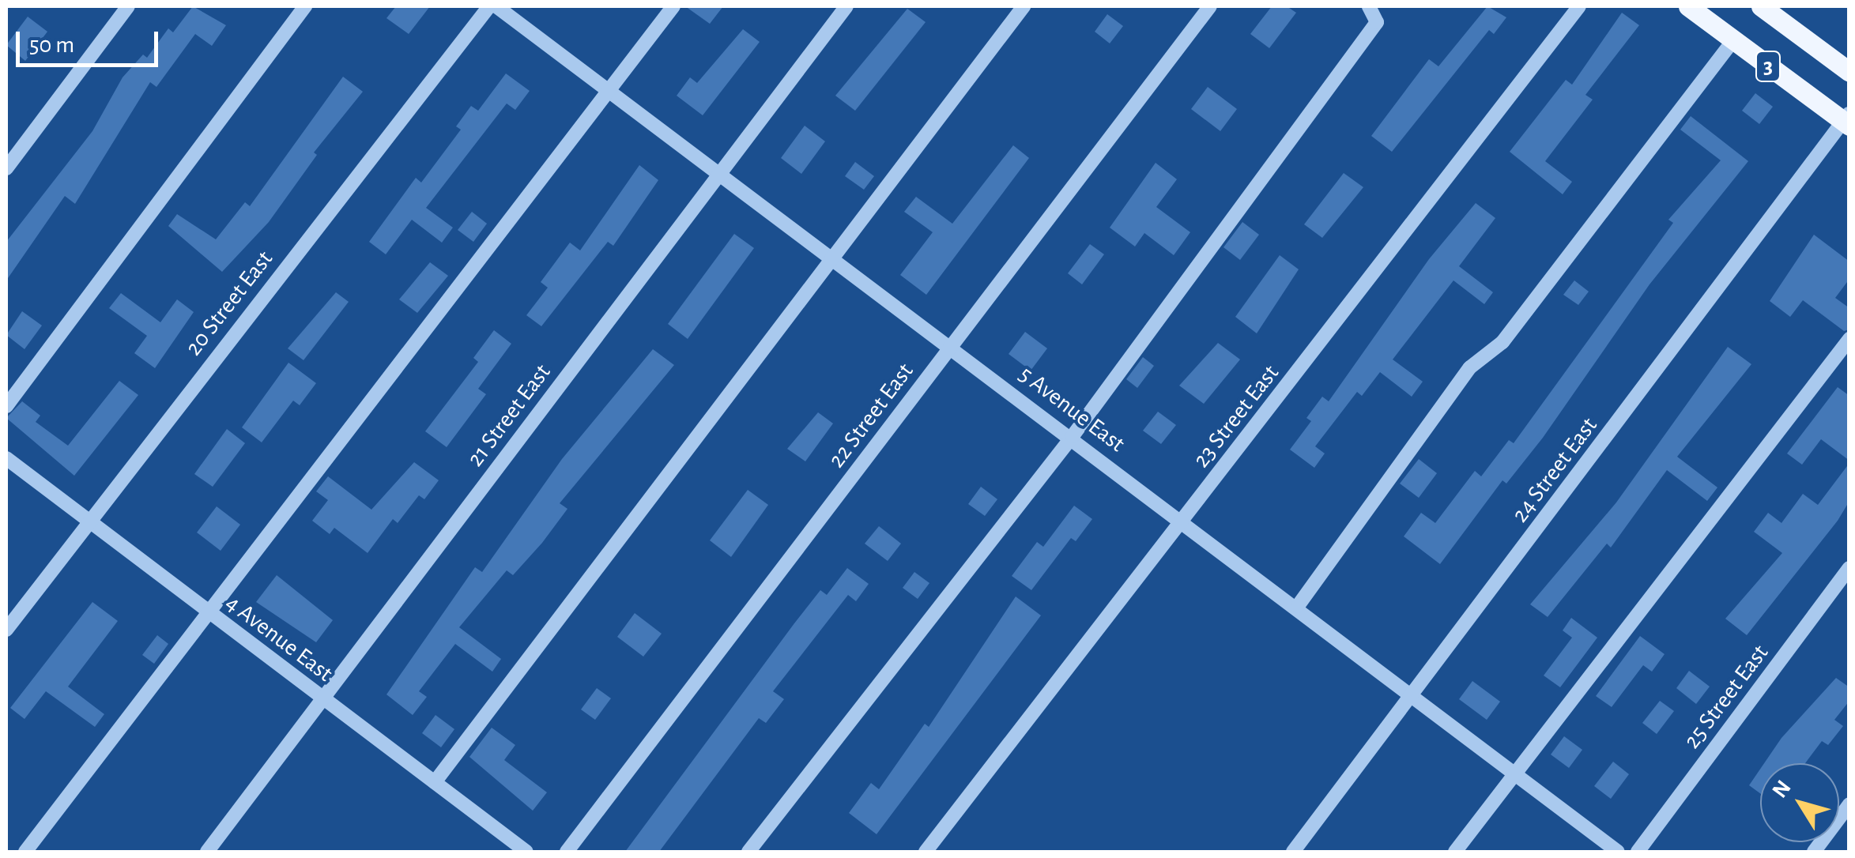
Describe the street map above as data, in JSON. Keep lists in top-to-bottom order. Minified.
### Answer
{"streets":{"main road":["3"],"street":["20 Street East","5 Avenue East","21 Street East","22 Street East","23 Street East","24 Street East","4 Avenue East","25 Street East"]},"crossings":[["3","24 Street East"],["20 Street East","4 Avenue East"],["5 Avenue East","21 Street East"],["5 Avenue East","22 Street East"],["5 Avenue East","23 Street East"],["5 Avenue East","24 Street East"],["21 Street East","4 Avenue East"]],"scale_bar":"50 m","north":"top left"}
